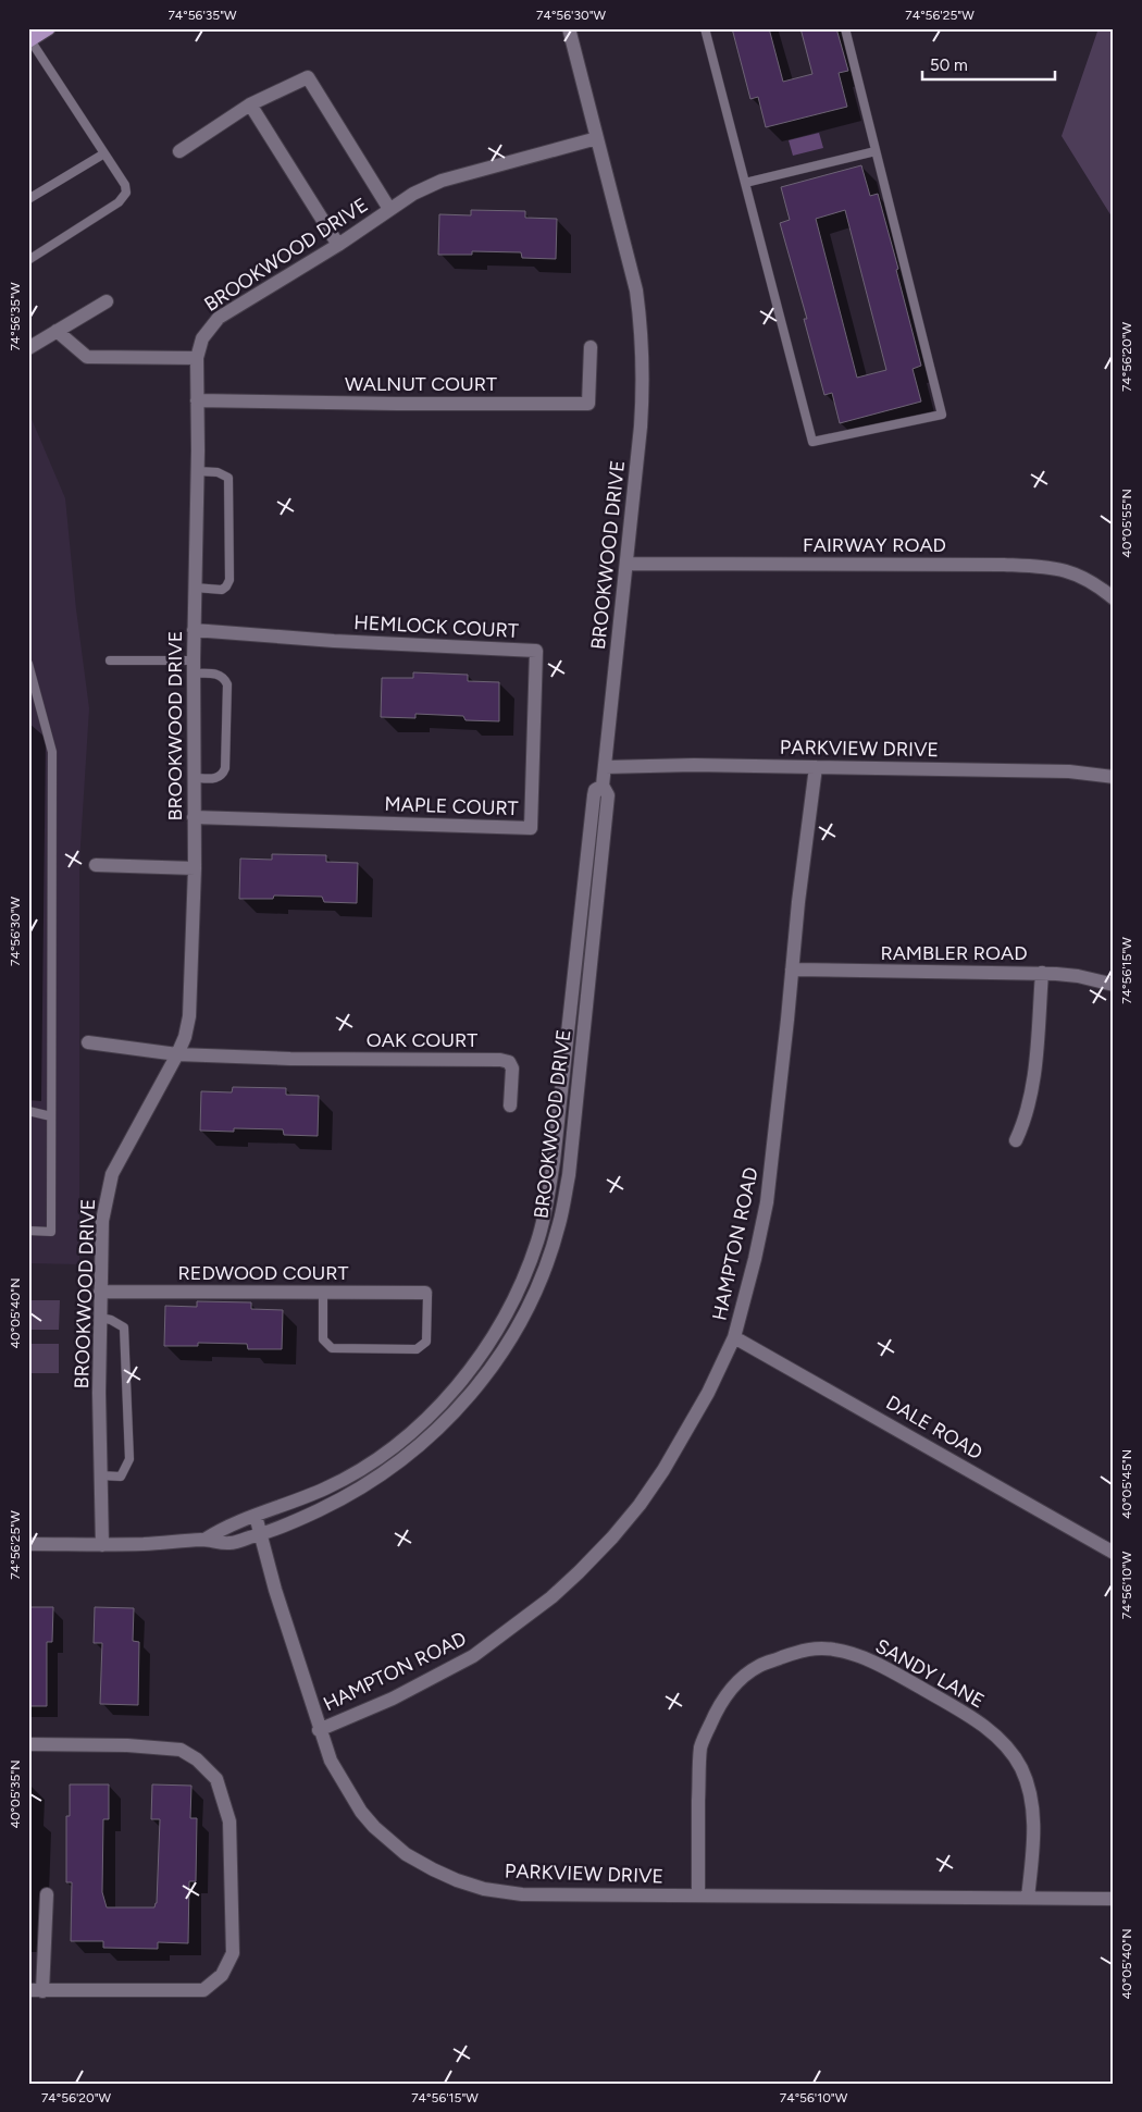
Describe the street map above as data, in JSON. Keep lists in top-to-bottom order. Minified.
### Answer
{"streets":{"street":["BROOKWOOD DRIVE","WALNUT COURT","FAIRWAY ROAD","HEMLOCK COURT","PARKVIEW DRIVE","MAPLE COURT","RAMBLER ROAD","OAK COURT","HAMPTON ROAD","REDWOOD COURT","DALE ROAD","SANDY LANE"]},"crossings":[["BROOKWOOD DRIVE","WALNUT COURT"],["BROOKWOOD DRIVE","FAIRWAY ROAD"],["BROOKWOOD DRIVE","HEMLOCK COURT"],["BROOKWOOD DRIVE","PARKVIEW DRIVE"],["BROOKWOOD DRIVE","MAPLE COURT"],["BROOKWOOD DRIVE","OAK COURT"],["BROOKWOOD DRIVE","REDWOOD COURT"],["HEMLOCK COURT","MAPLE COURT"],["PARKVIEW DRIVE","HAMPTON ROAD"],["PARKVIEW DRIVE","SANDY LANE"],["RAMBLER ROAD","HAMPTON ROAD"],["HAMPTON ROAD","DALE ROAD"]],"scale_bar":"50 m","coordinates":["74°56'35\"W","74°56'30\"W","74°56'25\"W","74°56'20\"W","40°05'55\"N","74°56'15\"W","40°05'40\"N","40°05'45\"N","74°56'10\"W","40°05'35\"N"]}
